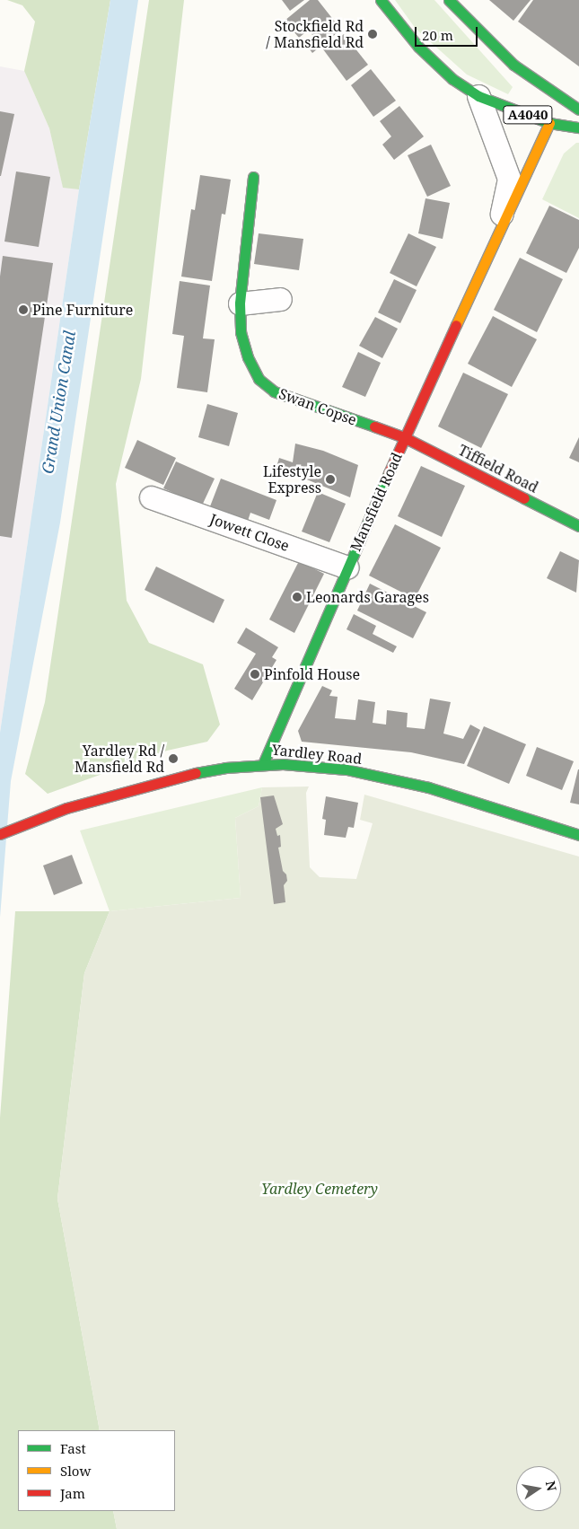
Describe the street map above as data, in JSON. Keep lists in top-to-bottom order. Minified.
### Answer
{"streets":{"street":["A4040","Swan Copse","Tiffield Road","Mansfield Road","Jowett Close","Yardley Road"]},"crossings":[["A4040","Mansfield Road"],["Swan Copse","Tiffield Road"],["Swan Copse","Mansfield Road"],["Tiffield Road","Mansfield Road"],["Mansfield Road","Jowett Close"],["Mansfield Road","Yardley Road"]],"water":["Grand Union Canal"],"parks":["Yardley Cemetery"],"places":["Stockfield Rd / Mansfield Rd","Pine Furniture","Lifestyle Express","Leonards Garages","Pinfold House","Yardley Rd / Mansfield Rd"],"legend":["Fast","Slow","Jam"],"scale_bar":"20 m","north":"right"}
